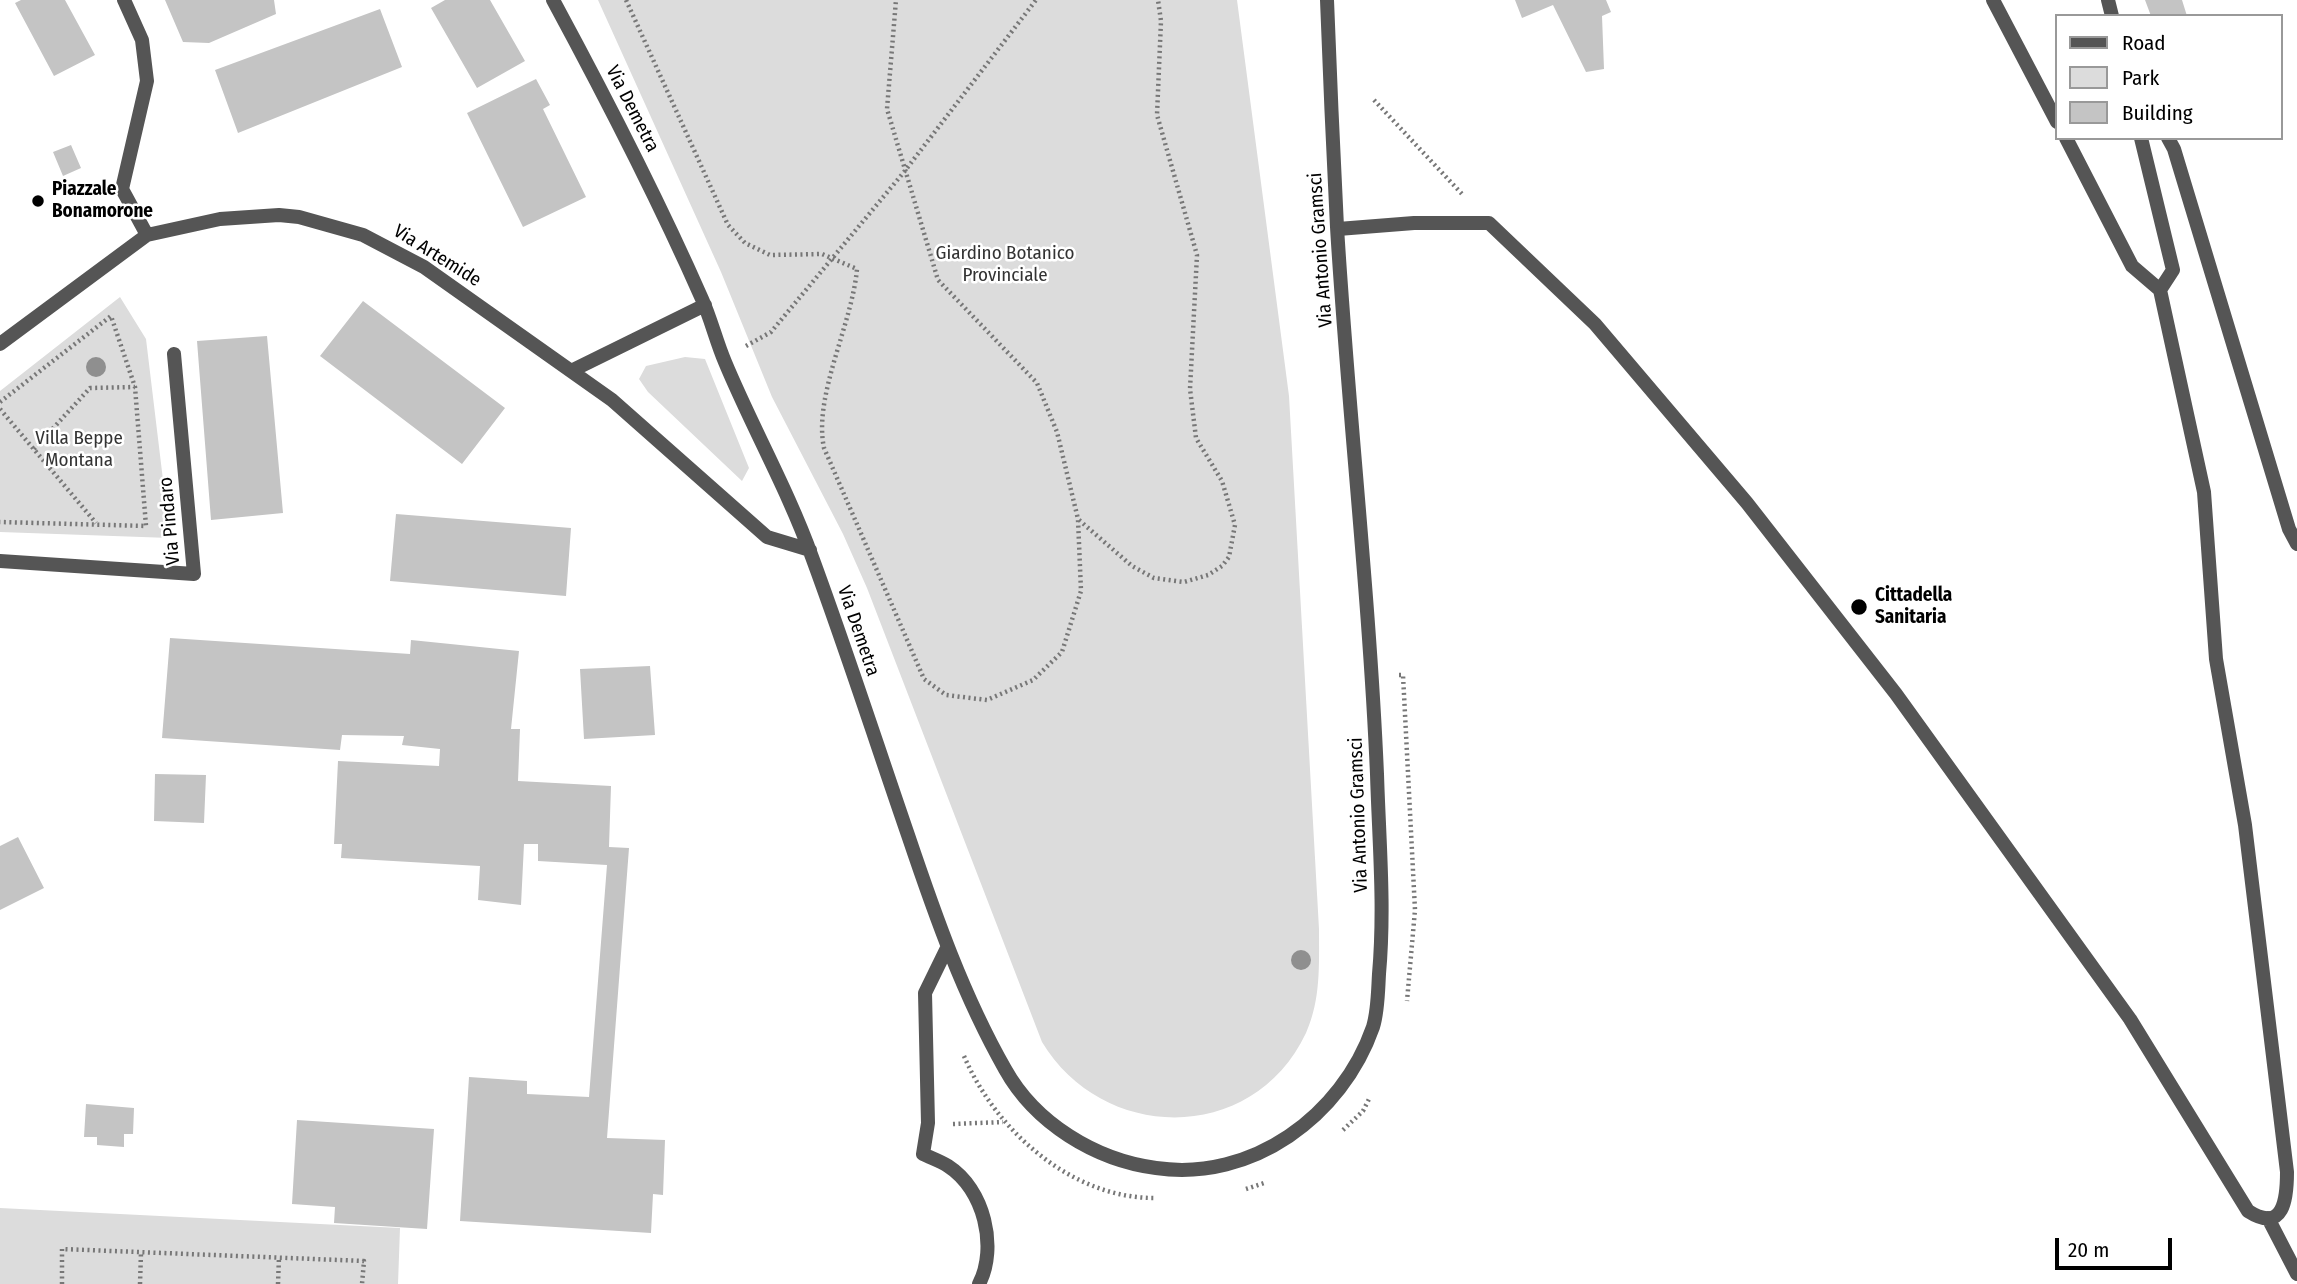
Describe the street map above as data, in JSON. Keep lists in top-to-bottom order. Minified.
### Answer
{"streets":{"street":["Via Demetra","Via Antonio Gramsci","Via Artemide","Via Pindaro"]},"crossings":[["Via Demetra","Via Antonio Gramsci"],["Via Demetra","Via Artemide"]],"parks":["Giardino Botanico Provinciale","Villa Beppe Montana"],"places":["Piazzale Bonamorone","Cittadella Sanitaria"],"legend":["Road","Park","Building"],"scale_bar":"20 m"}
